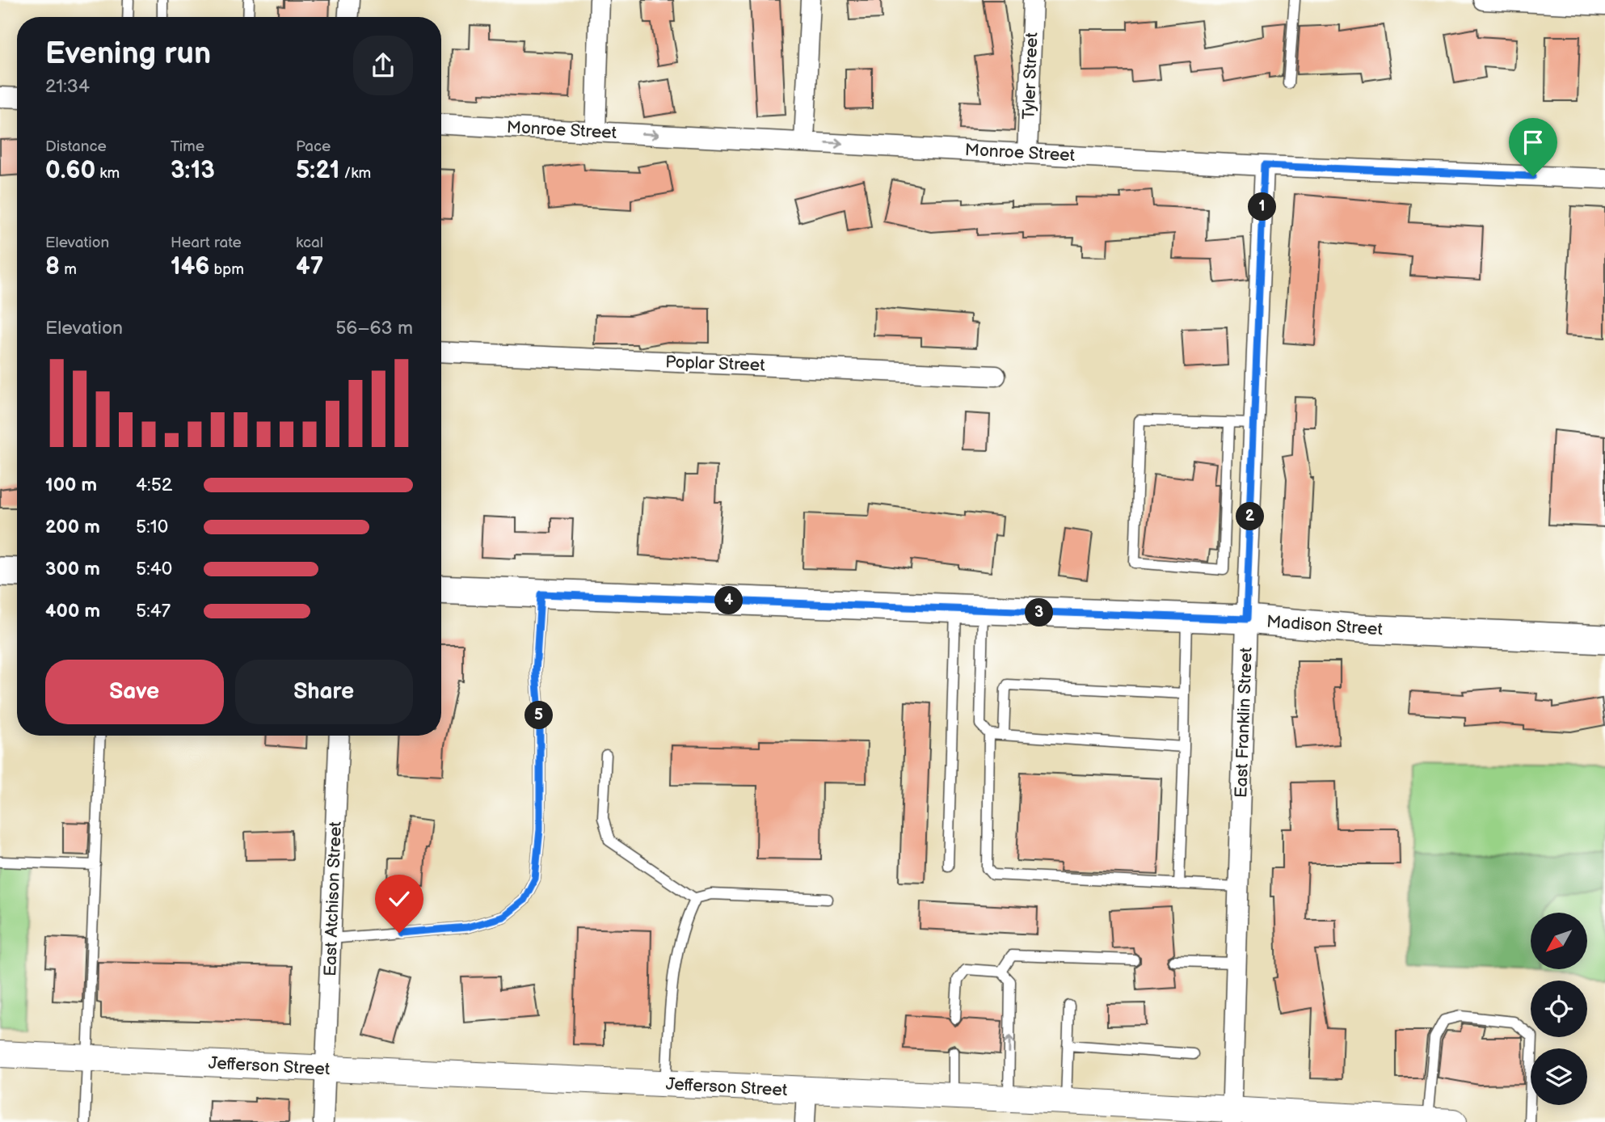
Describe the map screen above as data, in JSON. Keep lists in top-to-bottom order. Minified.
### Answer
{"streets":{"main road":["Madison Street"],"street":["Tyler Street","Monroe Street","Poplar Street","East Franklin Street","East Atchison Street","Jefferson Street"]},"crossings":[["Tyler Street","Monroe Street"],["Monroe Street","East Franklin Street"],["Madison Street","East Franklin Street"],["East Franklin Street","Jefferson Street"],["East Atchison Street","Jefferson Street"]],"one_way":["Monroe Street"],"north":"bottom left","page":{"heading":["Evening run","21:34"],"stats":[["Distance","0.60 km"],["Time","3:13"],["Pace","5:21 /km"],["Elevation","8 m"],["Heart rate","146 bpm"],["kcal","47"]],"pins":["1","2","4","3","5"],"chart":["Elevation","56–63 m"],"list":[{"name":"100 m","note":"4:52"},{"name":"200 m","note":"5:10"},{"name":"300 m","note":"5:40"},{"name":"400 m","note":"5:47"}],"buttons":["Save","Share"]}}
